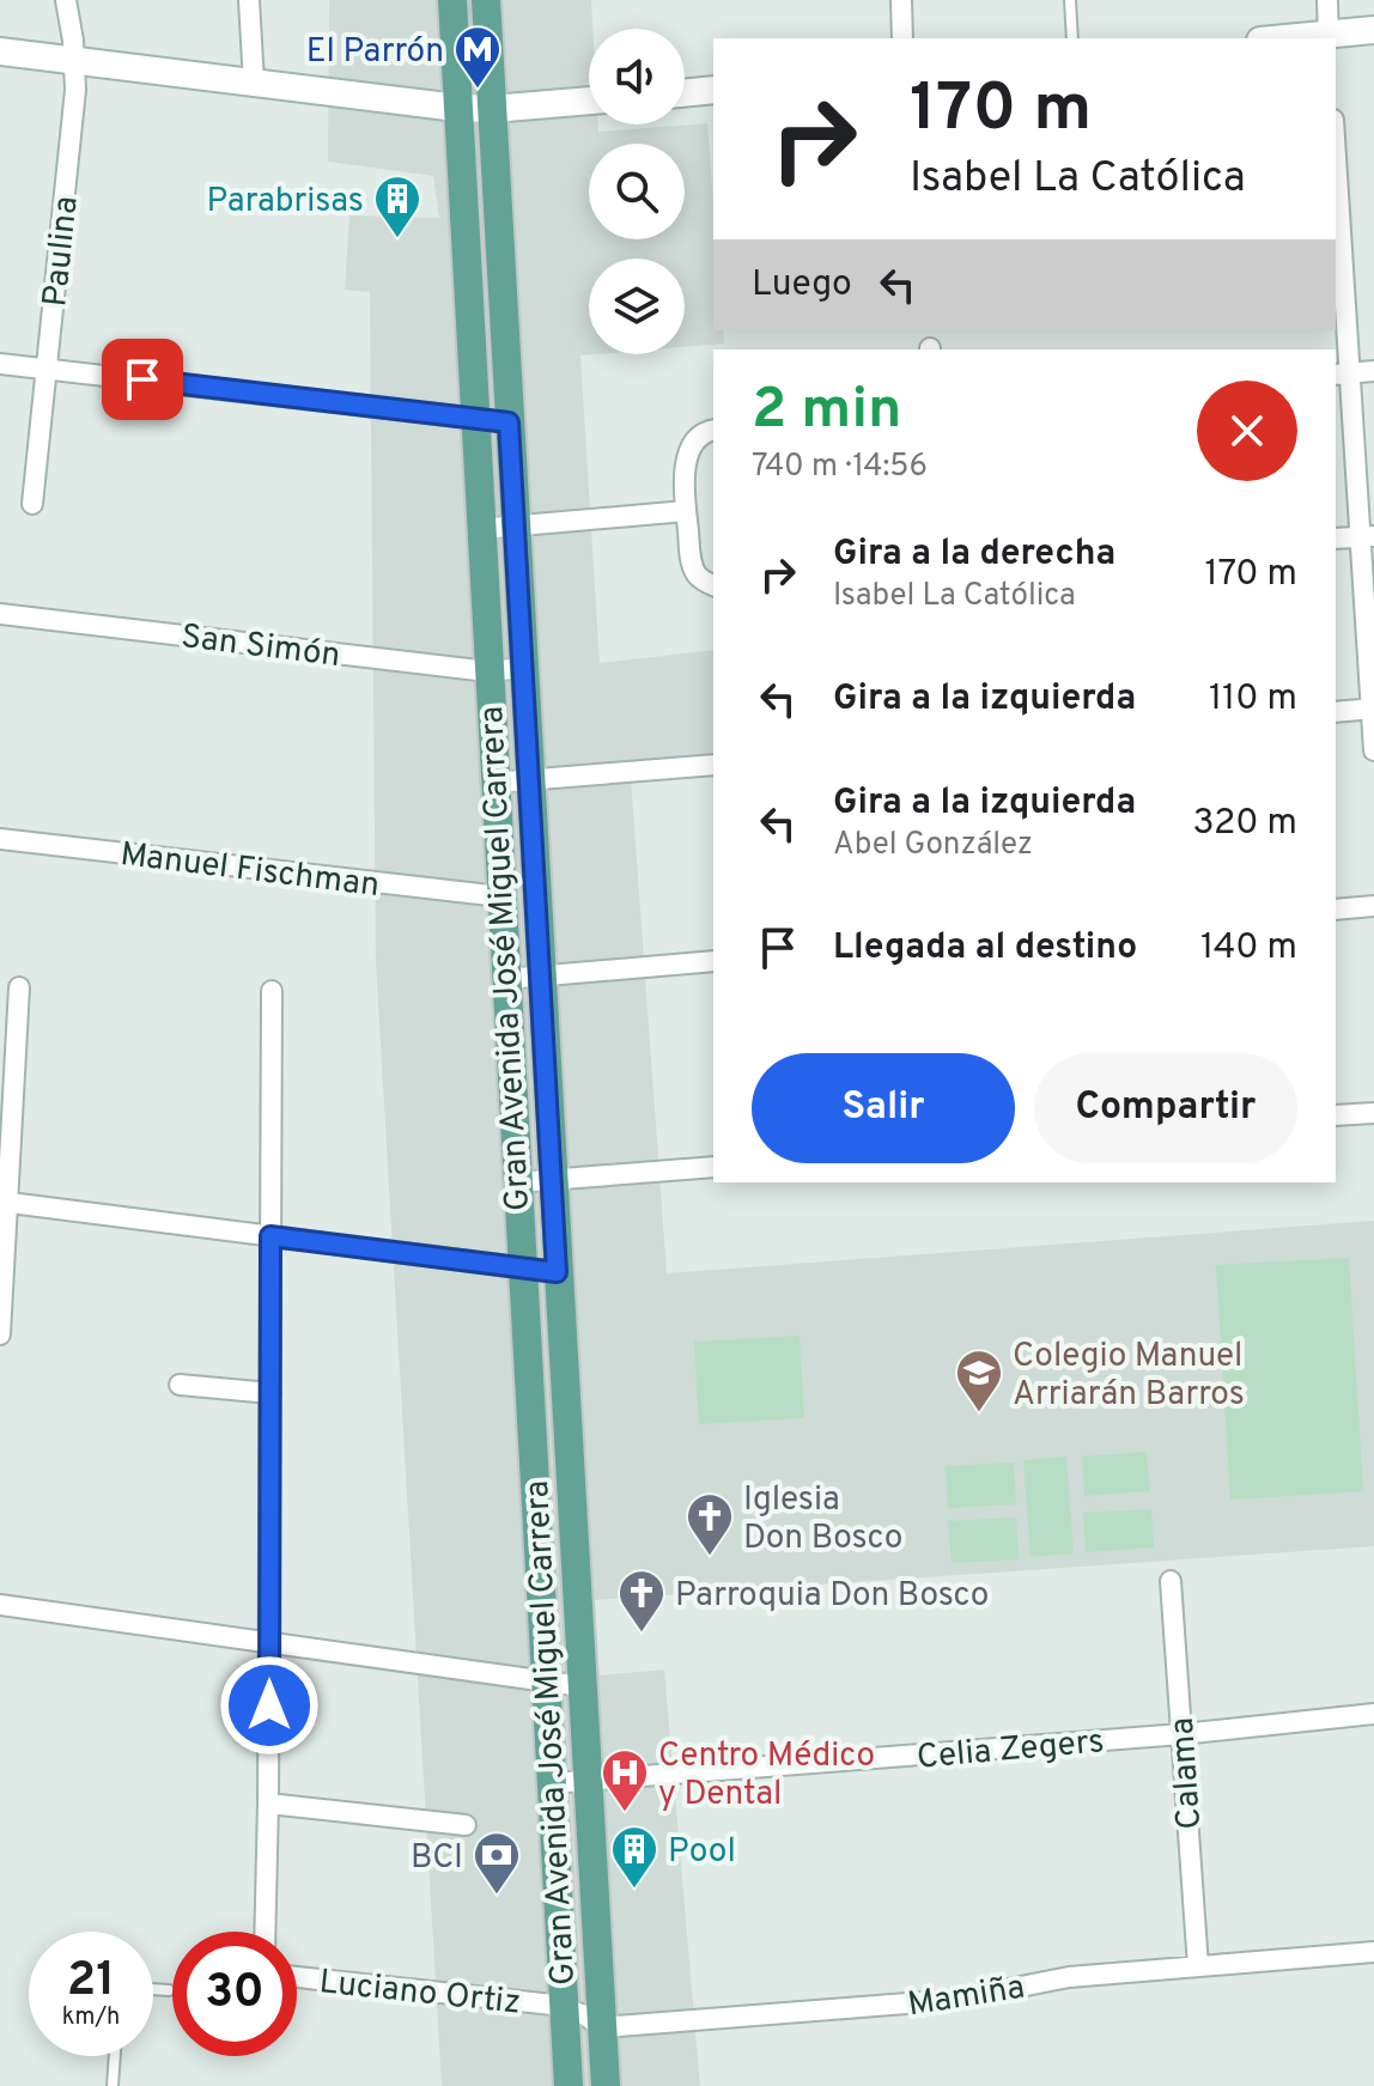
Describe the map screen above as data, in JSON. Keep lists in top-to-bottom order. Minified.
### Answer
{"streets":{"main road":["Gran Avenida José Miguel Carrera"],"street":["Paulina","San Simón","Manuel Fischman","Celia Zegers","Calama","Luciano Ortiz","Mamiña"]},"crossings":[["San Simón","Gran Avenida José Miguel Carrera"],["Manuel Fischman","Gran Avenida José Miguel Carrera"],["Gran Avenida José Miguel Carrera","Celia Zegers"],["Gran Avenida José Miguel Carrera","Luciano Ortiz"],["Gran Avenida José Miguel Carrera","Mamiña"],["Celia Zegers","Calama"],["Calama","Mamiña"]],"places":{"metro station":["El Parrón"],"building":["Parabrisas","Pool"],"school or university":["Colegio Manuel Arriarán Barros"],"church":["Iglesia Don Bosco","Parroquia Don Bosco"],"hospital":["Centro Médico y Dental"],"bank":["BCI"]},"page":{"turn":["170 m","Isabel La Católica"],"then":"Luego","heading":["2 min","740 m · 14:56"],"list":[{"name":"Gira a la derecha","note":"Isabel La Católica","value":"170 m"},{"name":"Gira a la izquierda","value":"110 m"},{"name":"Gira a la izquierda","note":"Abel González","value":"320 m"},{"name":"Llegada al destino","value":"140 m"}],"buttons":["Salir","Compartir"],"speed":"21 km/h","limit":"30"}}
